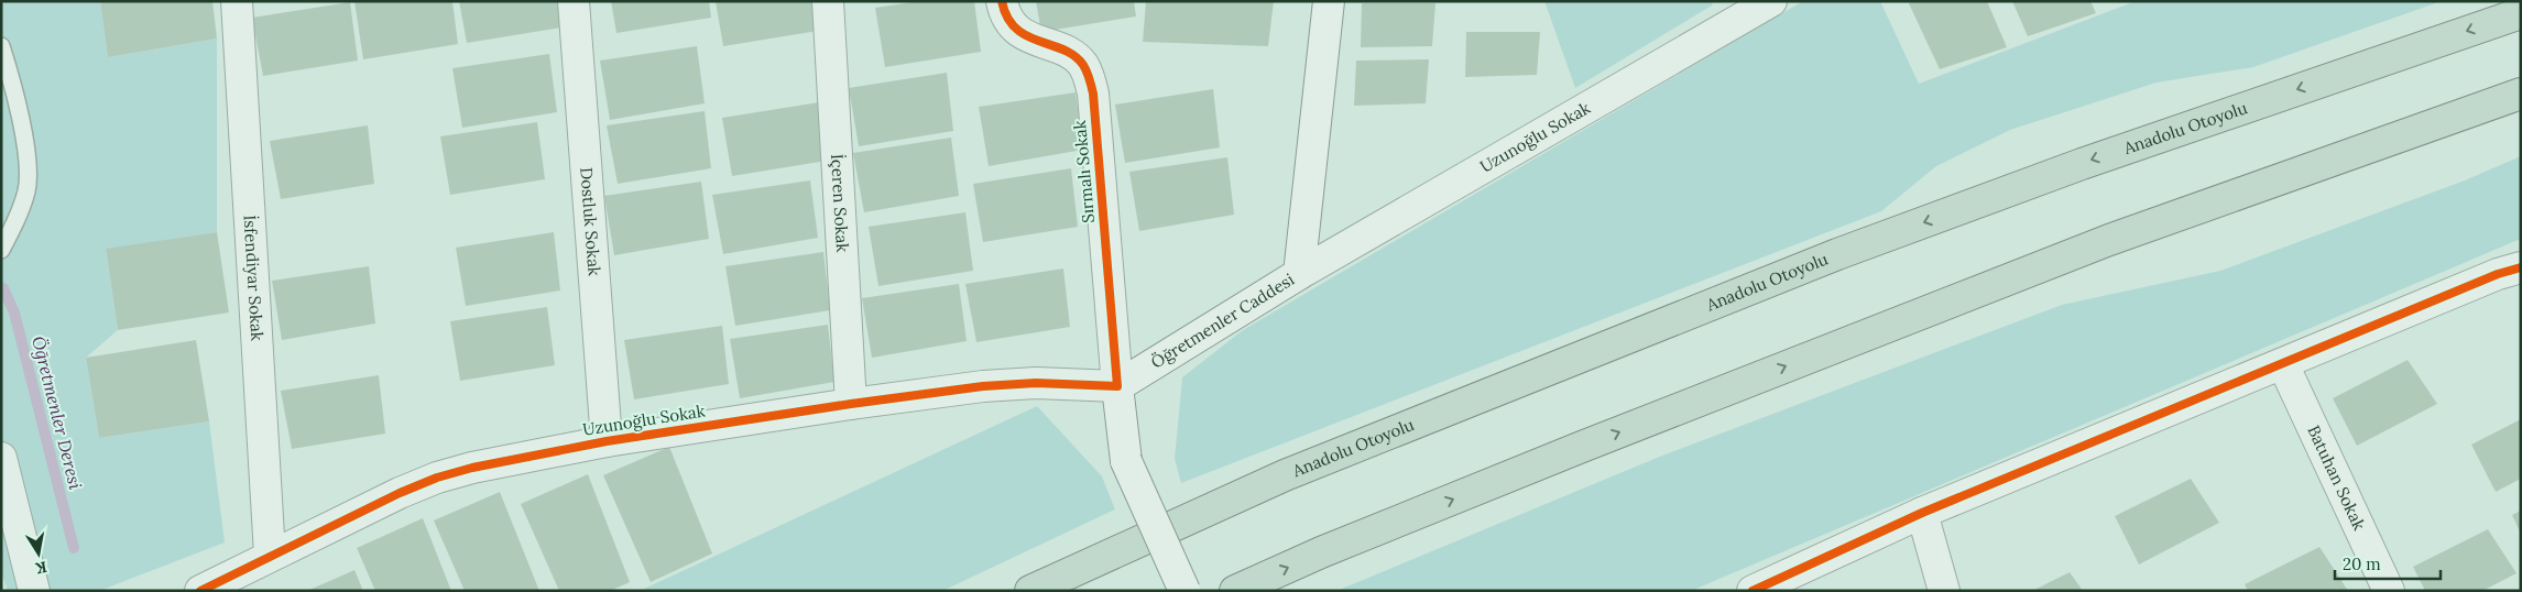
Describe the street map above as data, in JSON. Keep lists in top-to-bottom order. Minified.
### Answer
{"streets":{"highway":["Anadolu Otoyolu"],"street":["Uzunoğlu Sokak","Sırmalı Sokak","İçeren Sokak","Dostluk Sokak","İsfendiyar Sokak","Öğretmenler Caddesi","Batuhan Sokak"]},"crossings":[["Uzunoğlu Sokak","Sırmalı Sokak"],["Uzunoğlu Sokak","İçeren Sokak"],["Uzunoğlu Sokak","Dostluk Sokak"],["Uzunoğlu Sokak","İsfendiyar Sokak"],["Uzunoğlu Sokak","Öğretmenler Caddesi"],["Sırmalı Sokak","Öğretmenler Caddesi"]],"water":["Öğretmenler Deresi"],"scale_bar":"20 m","north":"bottom"}
